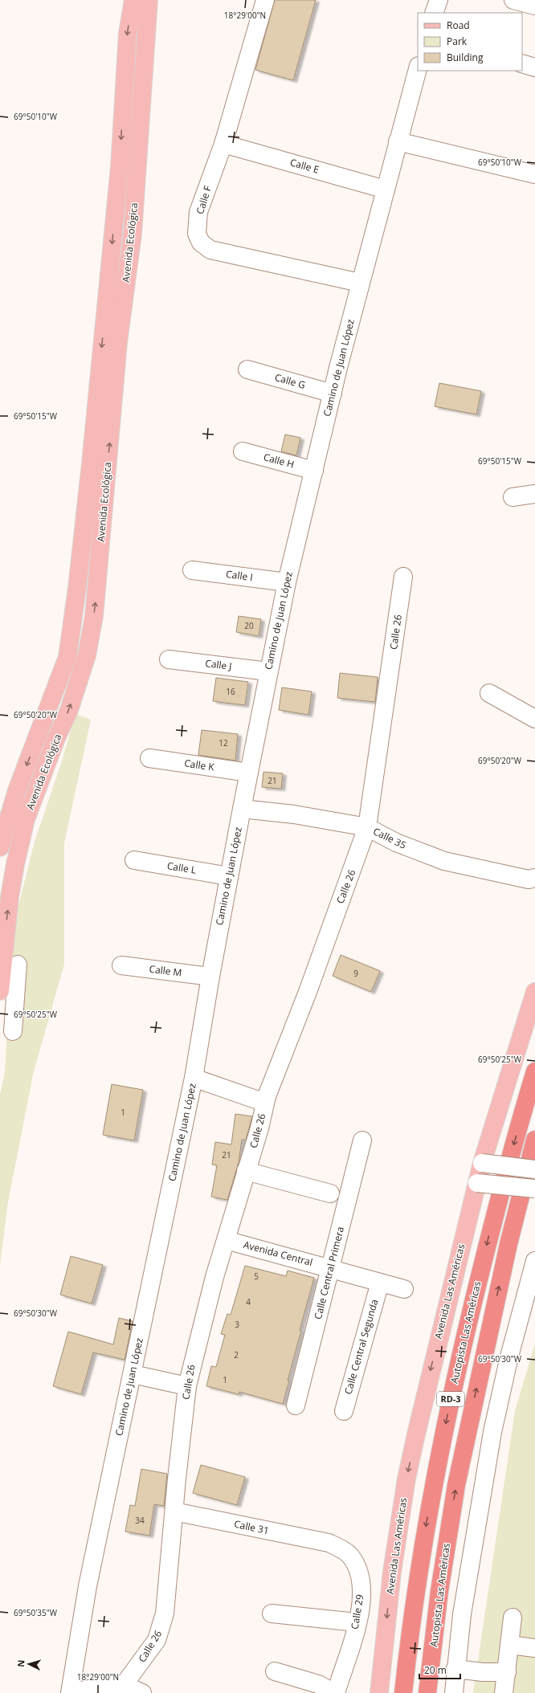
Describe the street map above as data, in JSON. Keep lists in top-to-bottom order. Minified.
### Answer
{"streets":{"highway":["Autopista Las Américas","RD-3"],"main road":["Avenida Ecológica","Avenida Las Américas"],"street":["Calle E","Calle F","Camino de Juan López","Calle G","Calle H","Calle I","Calle 26","Calle J","Calle K","Calle 35","Calle L","Calle M","Avenida Central","Calle Central Primera","Calle Central Segunda","Calle 31","Calle 29"]},"crossings":[["Calle E","Calle F"],["Calle E","Camino de Juan López"],["Calle F","Camino de Juan López"],["Camino de Juan López","Calle G"],["Camino de Juan López","Calle H"],["Camino de Juan López","Calle I"],["Camino de Juan López","Calle J"],["Camino de Juan López","Calle K"],["Camino de Juan López","Calle 35"],["Camino de Juan López","Calle L"],["Camino de Juan López","Calle M"],["Calle 26","Calle 35"],["Calle 26","Avenida Central"],["Calle 26","Calle 31"],["Avenida Central","Calle Central Primera"],["Avenida Central","Calle Central Segunda"],["Calle 31","Calle 29"]],"one_way":["Avenida Las Américas"],"house_numbers":["20","16","12","21","9","1","21","5","4","3","2","1","34"],"legend":["Road","Park","Building"],"scale_bar":"20 m","north":"left","coordinates":["18°29'00\"N","69°50'10\"W","69°50'15\"W","69°50'20\"W","69°50'25\"W","69°50'30\"W","69°50'35\"W"]}
